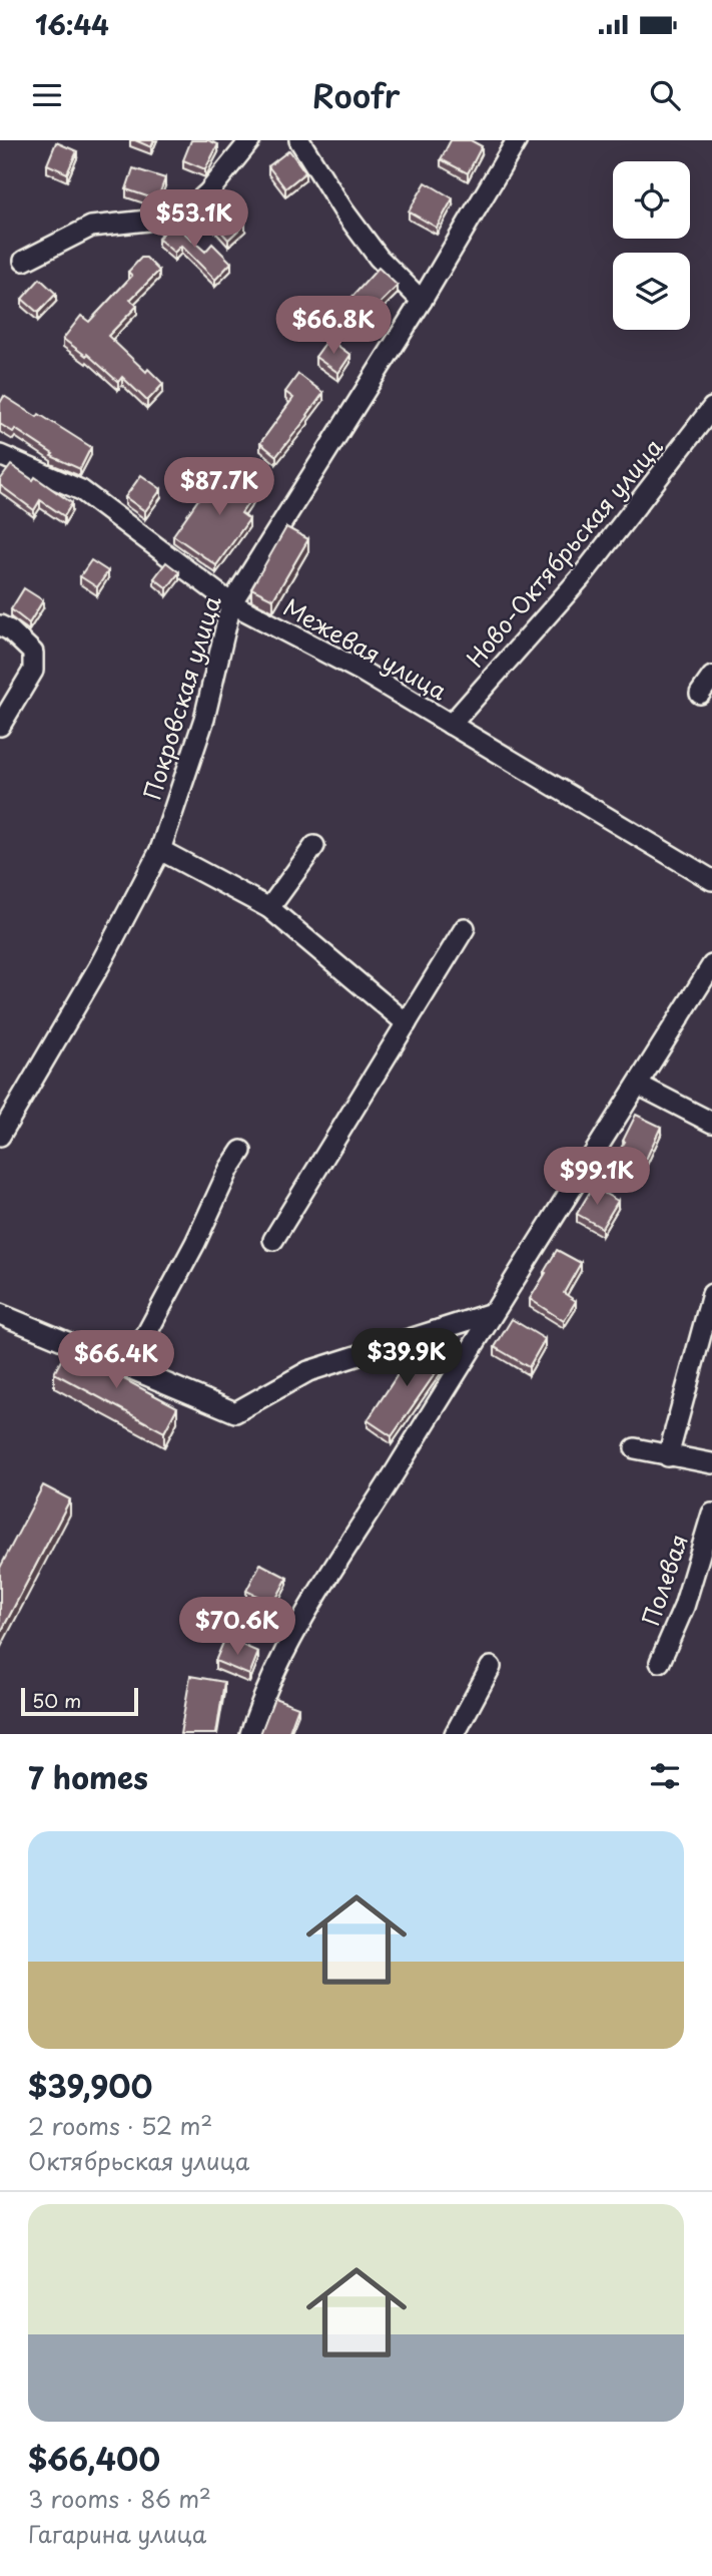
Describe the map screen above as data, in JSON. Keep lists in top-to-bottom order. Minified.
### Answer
{"streets":{"street":["Ново-Октябрьская улица","Межевая улица","Покровская улица","Полевая"]},"crossings":[["Ново-Октябрьская улица","Межевая улица"],["Межевая улица","Покровская улица"]],"scale_bar":"50 m","page":{"status":"16:44","header":"Roofr","price":["$53.1K","$66.8K","$87.7K","$99.1K","$39.9K","$66.4K","$70.6K"],"scale":"50 m","heading":"7 homes","list":[{"name":"$39,900","note":"2 rooms · 52 m² · Октябрьская улица"},{"name":"$66,400","note":"3 rooms · 86 m² · Гагарина улица"}]}}
